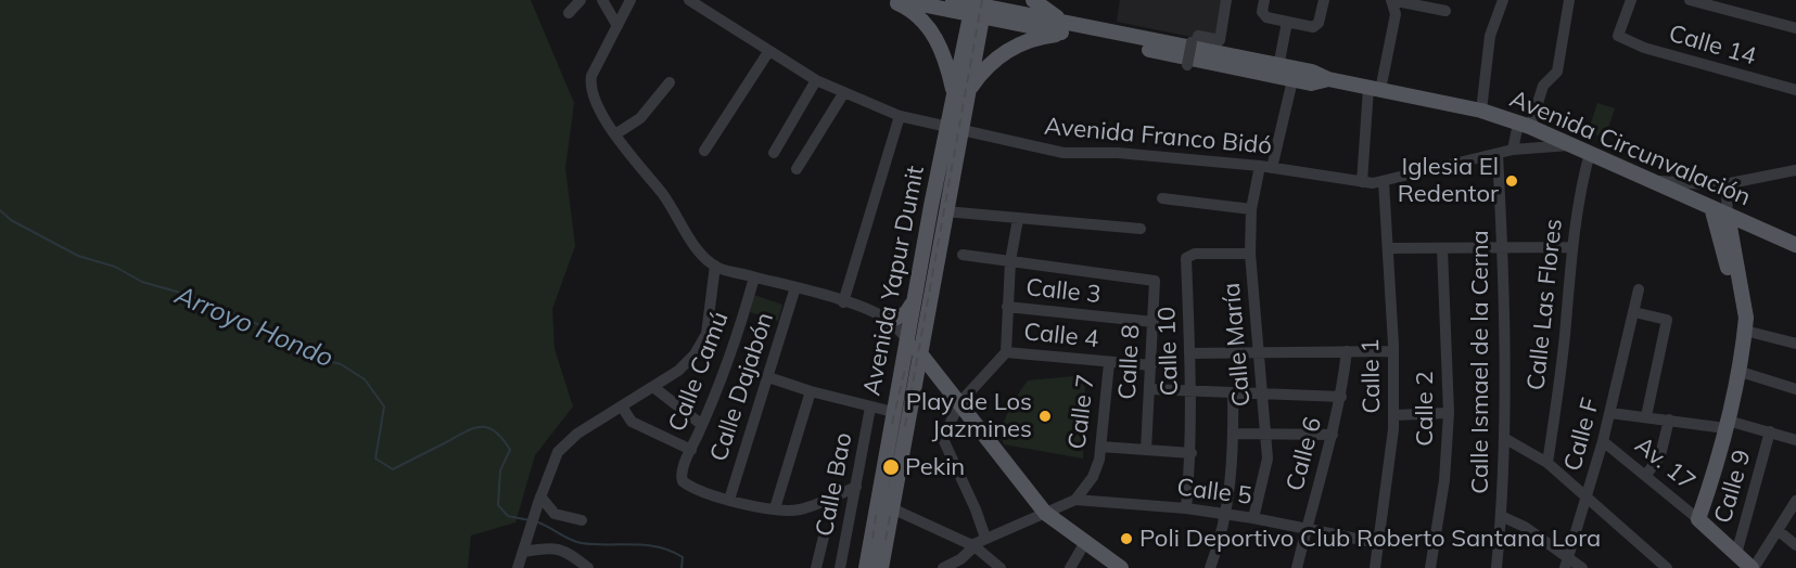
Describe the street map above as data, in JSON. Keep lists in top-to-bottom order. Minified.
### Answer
{"streets":{"main road":["Avenida Circunvalación","Avenida Yapur Dumit"],"street":["Calle 14","Avenida Franco Bidó","Calle 3","Calle Las Flores","Calle 4","Calle María","Calle 10","Calle 8","Calle Ismael de la Cerna","Calle Camú","Calle 1","Calle Dajabón","Calle 2","Calle 7","Calle F","Calle 6","Av. 17","Calle Bao","Calle 9","Calle 5"]},"crossings":[["Avenida Franco Bidó","Avenida Circunvalación"],["Avenida Franco Bidó","Avenida Yapur Dumit"],["Avenida Franco Bidó","Calle María"],["Avenida Franco Bidó","Calle Ismael de la Cerna"],["Avenida Franco Bidó","Calle 1"],["Avenida Circunvalación","Avenida Yapur Dumit"],["Avenida Circunvalación","Calle Las Flores"],["Calle 3","Calle 8"],["Calle 4","Calle 8"],["Calle 4","Calle 7"],["Calle María","Calle 10"],["Calle María","Calle 2"],["Calle María","Calle 5"],["Calle 10","Calle 2"],["Calle 10","Calle 5"],["Calle Camú","Calle Dajabón"],["Calle 1","Calle 2"],["Calle 1","Calle 5"],["Calle 2","Calle 6"],["Calle 7","Calle 5"],["Calle F","Av. 17"],["Calle 6","Calle 5"]],"water":["Arroyo Hondo"],"places":["Iglesia El Redentor","Play de Los Jazmines","Pekin","Poli Deportivo Club Roberto Santana Lora"]}
